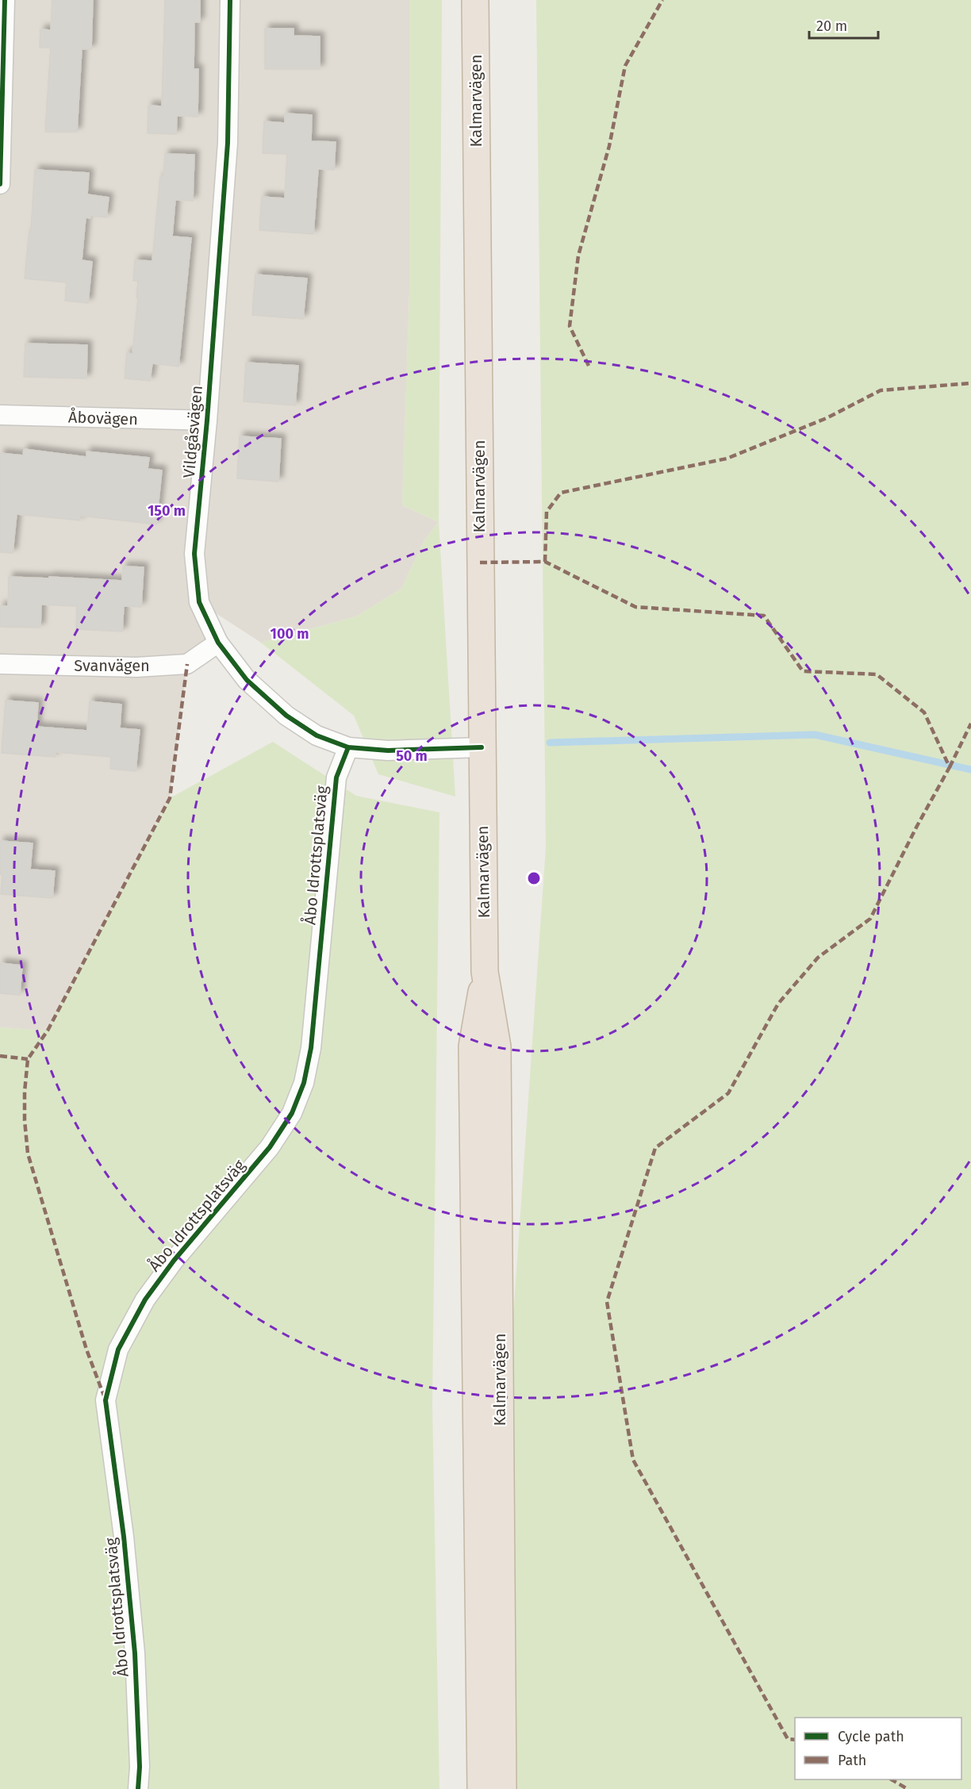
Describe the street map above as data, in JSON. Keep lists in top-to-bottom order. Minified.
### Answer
{"streets":{"highway":["Kalmarvägen"],"street":["Åbovägen","Vildgåsvägen","Svanvägen","Åbo Idrottsplatsväg"]},"crossings":[["Kalmarvägen","Vildgåsvägen"],["Åbovägen","Vildgåsvägen"],["Vildgåsvägen","Svanvägen"],["Vildgåsvägen","Åbo Idrottsplatsväg"]],"legend":["Cycle path","Path"],"scale_bar":"20 m","rings":["150 m","100 m","50 m"]}
